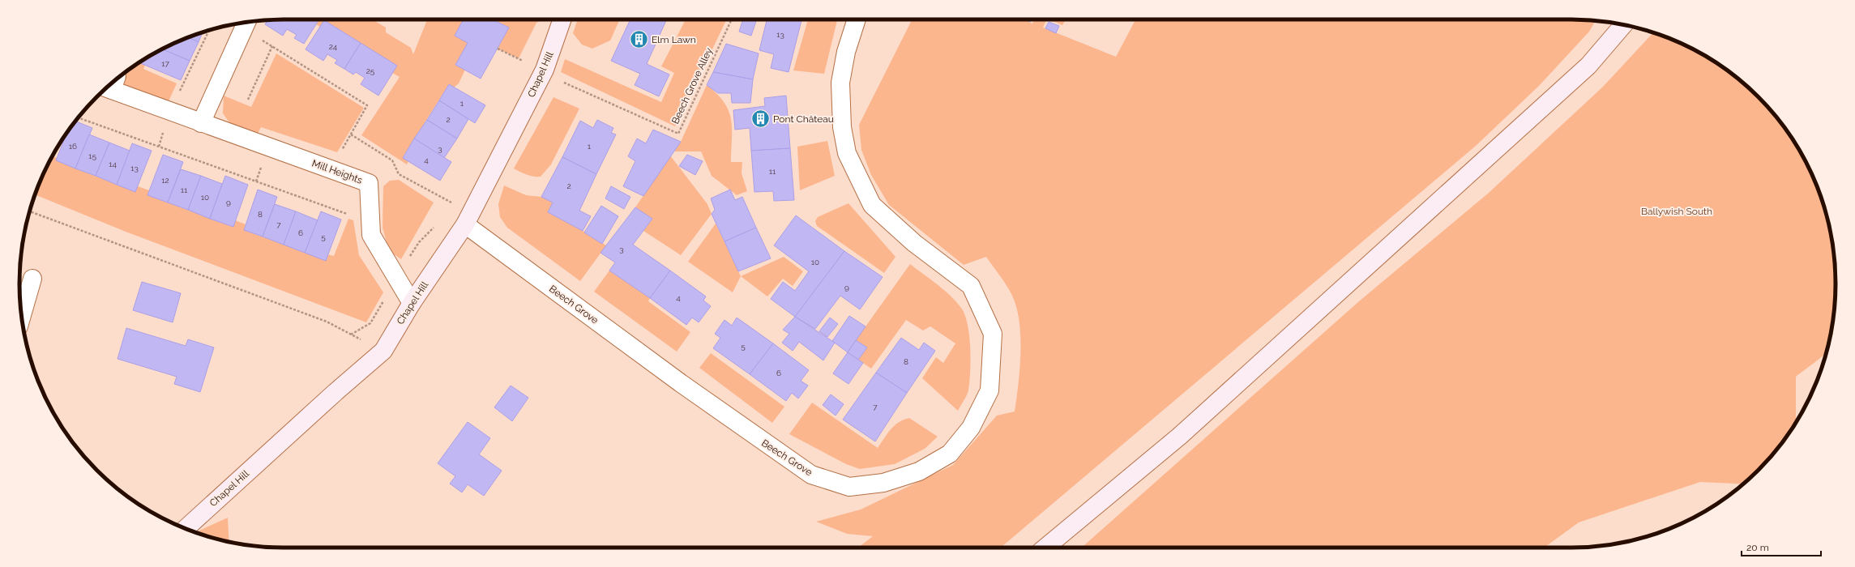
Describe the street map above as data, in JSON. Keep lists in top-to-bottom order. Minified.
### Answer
{"streets":{"main road":["Chapel Hill"],"street":["Mill Heights","Beech Grove"],"path":["Beech Grove Alley"]},"crossings":[["Chapel Hill","Mill Heights"],["Chapel Hill","Beech Grove"]],"parks":["Ballywish South"],"places":{"building":["Elm Lawn","Pont Château"]},"house_numbers":["13","24","17","25","1","2","16","1","3","15","4","14","13","11","12","2","11","10","9","8","7","6","5","3","10","9","4","5","8","6","7"],"scale_bar":"20 m"}
